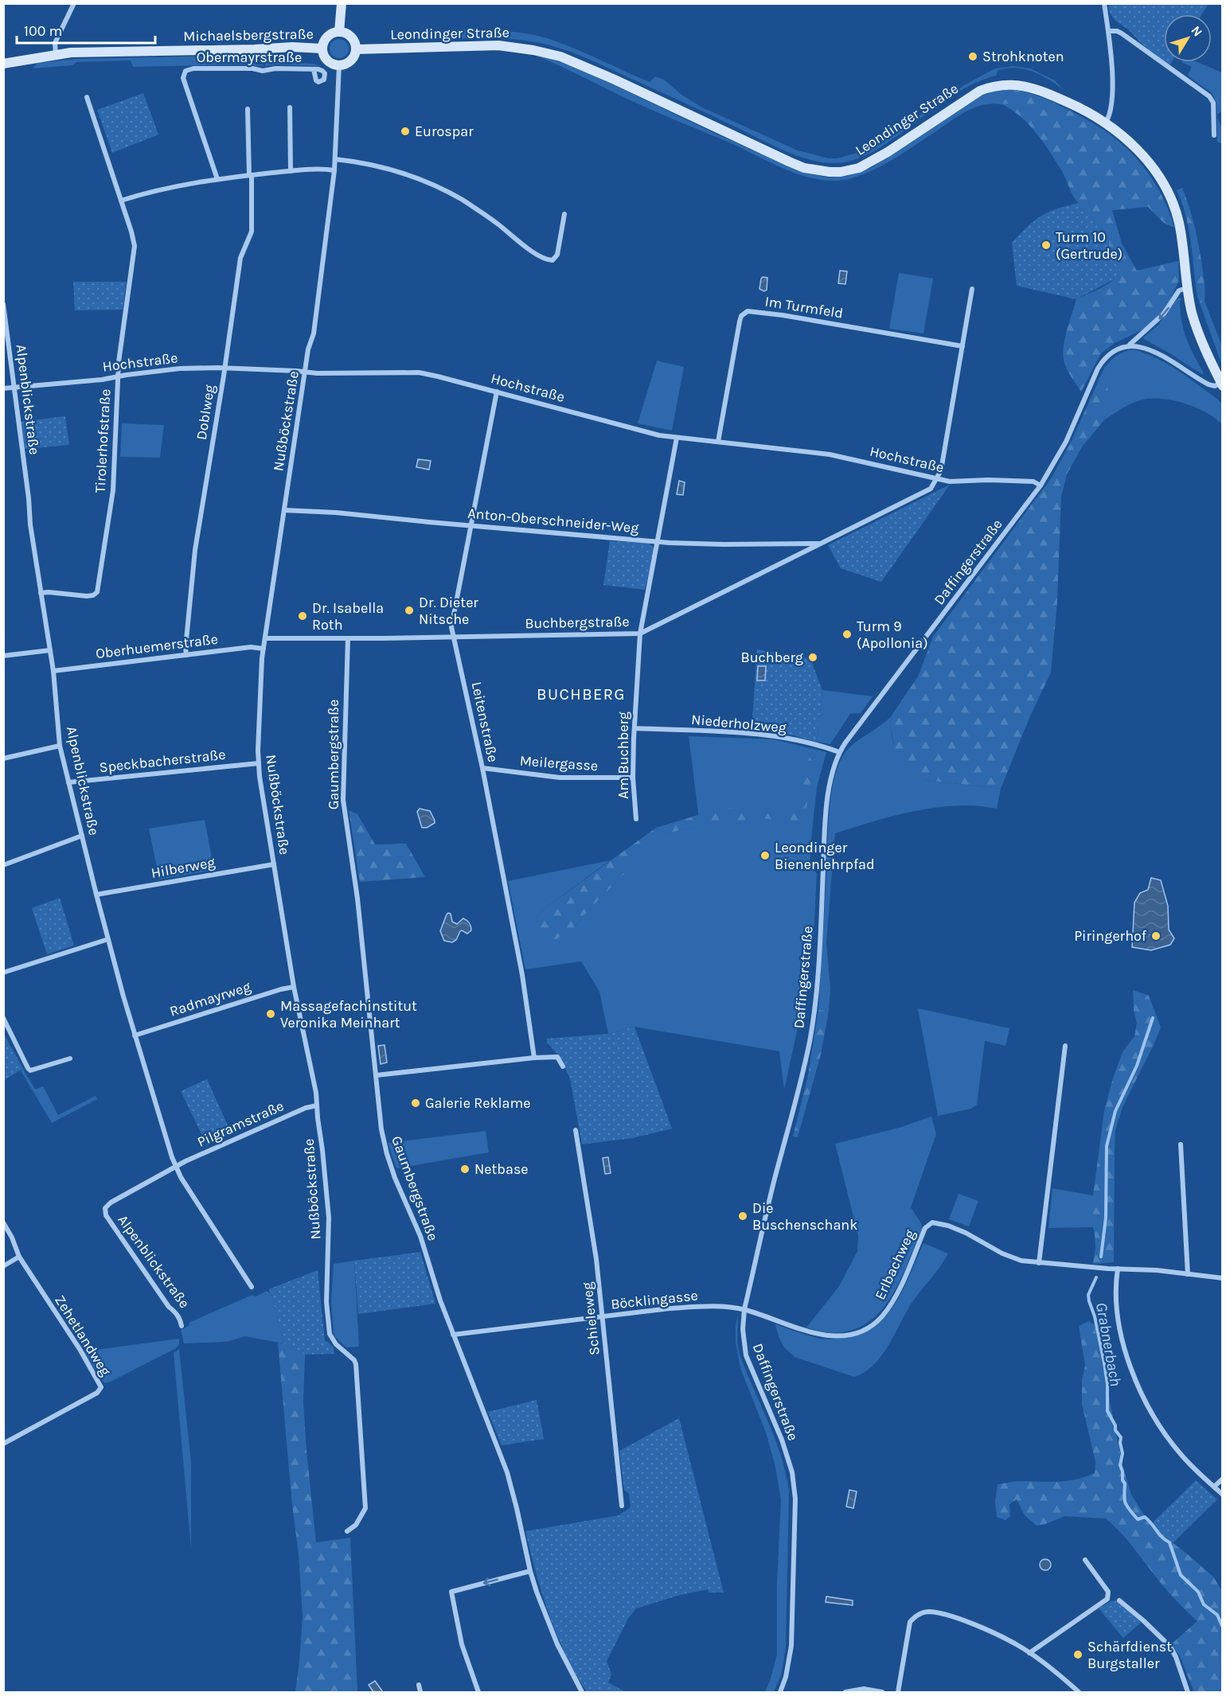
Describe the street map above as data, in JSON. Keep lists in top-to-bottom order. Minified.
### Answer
{"streets":{"street":["Leondinger Straße","Michaelsbergstraße","Obermayrstraße","Im Turmfeld","Hochstraße","Alpenblickstraße","Doblweg","Nußböckstraße","Tirolerhofstraße","Anton-Oberschneider-Weg","Daffingerstraße","Buchbergstraße","Oberhuemerstraße","Leitenstraße","Niederholzweg","Gaumbergstraße","Am Buchberg","Speckbacherstraße","Meilergasse","Hilberweg","Radmayrweg","Pilgramstraße","Erlbachweg","Böcklingasse","Schieleweg","Zehetlandweg"]},"crossings":[["Leondinger Straße","Michaelsbergstraße"],["Leondinger Straße","Nußböckstraße"],["Leondinger Straße","Daffingerstraße"],["Michaelsbergstraße","Nußböckstraße"],["Im Turmfeld","Hochstraße"],["Hochstraße","Alpenblickstraße"],["Hochstraße","Doblweg"],["Hochstraße","Nußböckstraße"],["Hochstraße","Tirolerhofstraße"],["Hochstraße","Daffingerstraße"],["Hochstraße","Buchbergstraße"],["Hochstraße","Leitenstraße"],["Hochstraße","Am Buchberg"],["Alpenblickstraße","Tirolerhofstraße"],["Alpenblickstraße","Oberhuemerstraße"],["Alpenblickstraße","Speckbacherstraße"],["Alpenblickstraße","Hilberweg"],["Alpenblickstraße","Radmayrweg"],["Alpenblickstraße","Pilgramstraße"],["Doblweg","Oberhuemerstraße"],["Nußböckstraße","Anton-Oberschneider-Weg"],["Nußböckstraße","Buchbergstraße"],["Nußböckstraße","Oberhuemerstraße"],["Nußböckstraße","Speckbacherstraße"],["Nußböckstraße","Hilberweg"],["Nußböckstraße","Radmayrweg"],["Nußböckstraße","Pilgramstraße"],["Anton-Oberschneider-Weg","Buchbergstraße"],["Anton-Oberschneider-Weg","Leitenstraße"],["Anton-Oberschneider-Weg","Am Buchberg"],["Daffingerstraße","Niederholzweg"],["Daffingerstraße","Erlbachweg"],["Daffingerstraße","Böcklingasse"],["Buchbergstraße","Leitenstraße"],["Buchbergstraße","Gaumbergstraße"],["Buchbergstraße","Am Buchberg"],["Leitenstraße","Meilergasse"],["Niederholzweg","Am Buchberg"],["Gaumbergstraße","Böcklingasse"],["Am Buchberg","Meilergasse"],["Erlbachweg","Böcklingasse"],["Böcklingasse","Schieleweg"]],"districts":["BUCHBERG"],"water":["Grabnerbach"],"places":["Strohknoten","Eurospar","Turm 10 (Gertrude)","Dr. Dieter Nitsche","Dr. Isabella Roth","Turm 9 (Apollonia)","Buchberg","Leondinger Bienenlehrpfad","Piringerhof","Massagefachinstitut Veronika Meinhart","Galerie Reklame","Netbase","Die Buschenschank","Schärfdienst Burgstaller"],"scale_bar":"100 m","north":"top right"}
